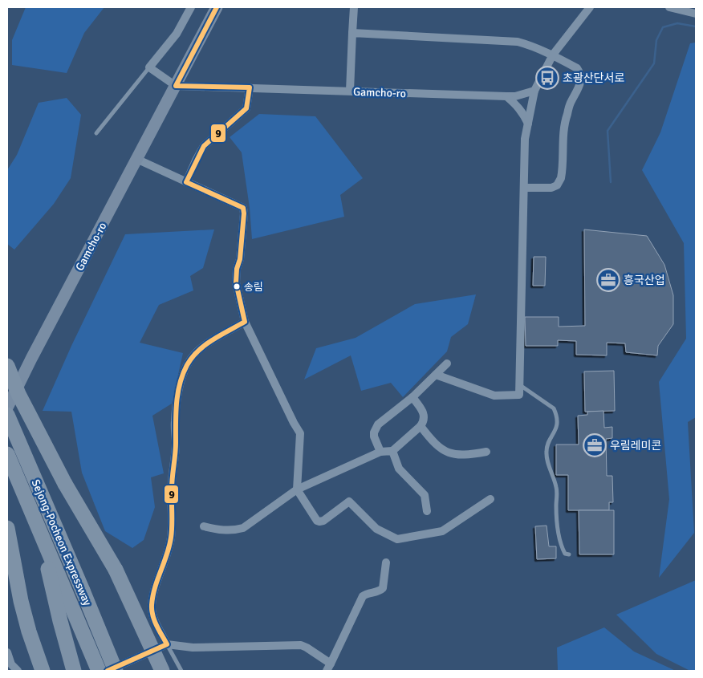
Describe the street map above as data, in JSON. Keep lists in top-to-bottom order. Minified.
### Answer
{"streets":{"highway":["Sejong-Pocheon Expressway"],"main road":["Gamcho-ro"]},"places":{"bus stop":["초광산단서로"],"office":["흥국산업","우림레미콘"],"other":["송림"]},"lines":["transit line 9"]}
